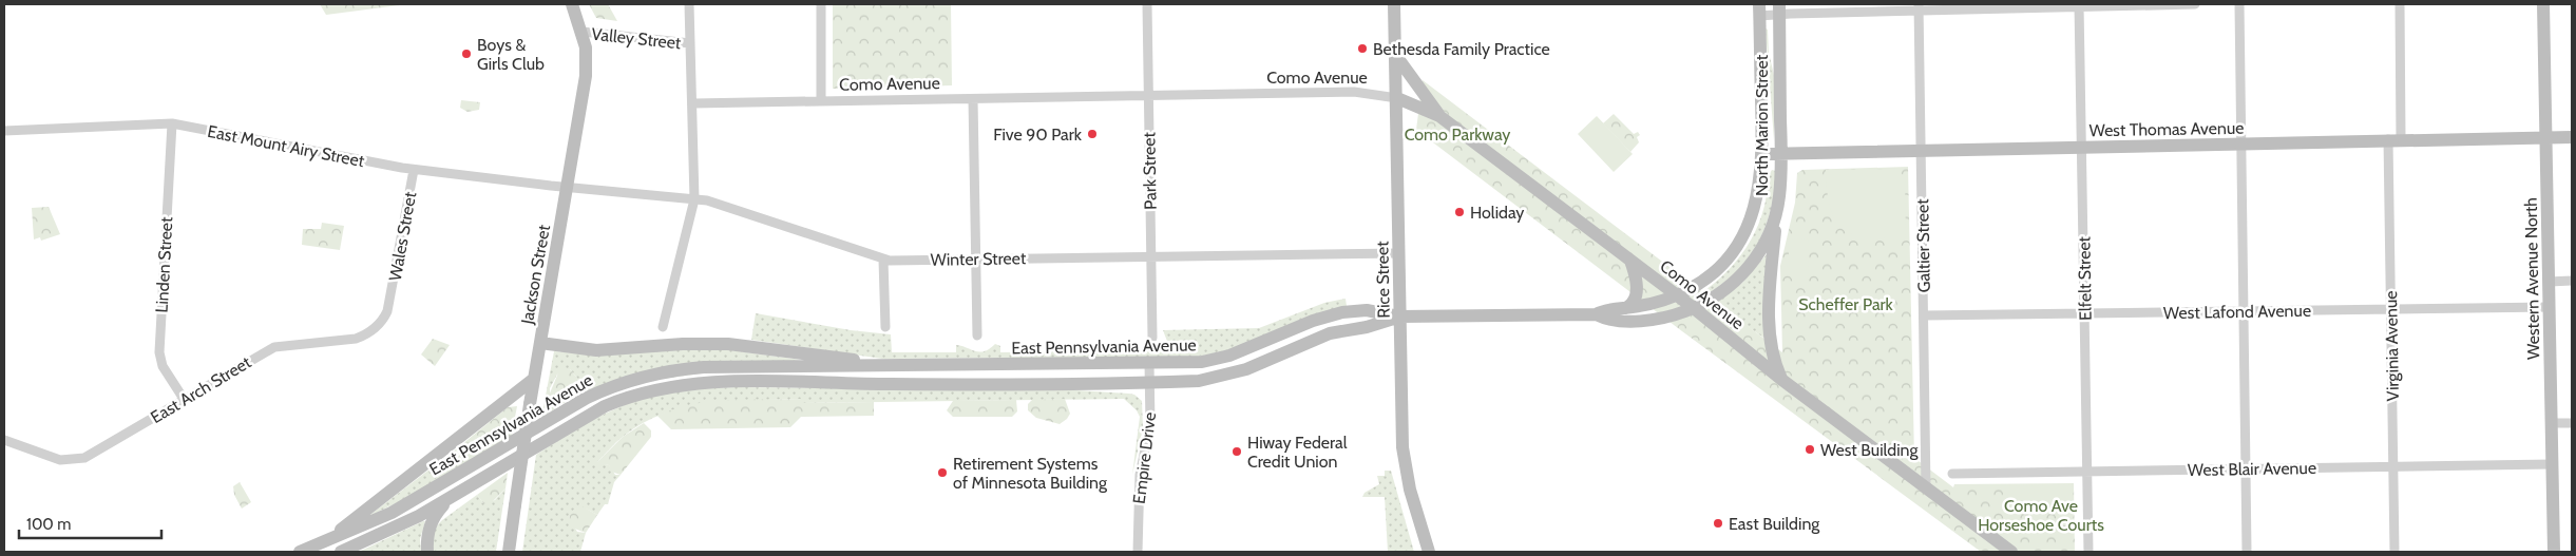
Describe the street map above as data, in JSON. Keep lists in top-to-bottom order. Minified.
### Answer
{"streets":{"main road":["Como Avenue","North Marion Street","West Thomas Avenue","Jackson Street","Western Avenue North","Rice Street","East Pennsylvania Avenue"],"street":["Valley Street","East Mount Airy Street","Park Street","Wales Street","Galtier Street","Winter Street","Linden Street","Elfelt Street","West Lafond Avenue","Virginia Avenue","East Arch Street","Empire Drive","West Blair Avenue"]},"crossings":[["Valley Street","Jackson Street"],["Como Avenue","North Marion Street"],["Como Avenue","Park Street"],["Como Avenue","Galtier Street"],["Como Avenue","Rice Street"],["North Marion Street","West Thomas Avenue"],["West Thomas Avenue","Galtier Street"],["West Thomas Avenue","Elfelt Street"],["West Thomas Avenue","Western Avenue North"],["West Thomas Avenue","Virginia Avenue"],["East Mount Airy Street","Wales Street"],["East Mount Airy Street","Winter Street"],["East Mount Airy Street","Linden Street"],["East Mount Airy Street","Jackson Street"],["Park Street","Winter Street"],["Wales Street","East Arch Street"],["Galtier Street","West Lafond Avenue"],["Winter Street","Jackson Street"],["Winter Street","Rice Street"],["Linden Street","East Arch Street"],["Elfelt Street","West Lafond Avenue"],["Elfelt Street","West Blair Avenue"],["Western Avenue North","West Lafond Avenue"],["Western Avenue North","West Blair Avenue"],["Rice Street","East Pennsylvania Avenue"],["West Lafond Avenue","Virginia Avenue"],["East Pennsylvania Avenue","Empire Drive"],["Virginia Avenue","West Blair Avenue"]],"parks":["Como Parkway","Scheffer Park","Como Ave Horseshoe Courts"],"places":["Bethesda Family Practice","Boys & Girls Club","Five 90 Park","Holiday","West Building","Hiway Federal Credit Union","Retirement Systems of Minnesota Building","East Building"],"scale_bar":"100 m"}
